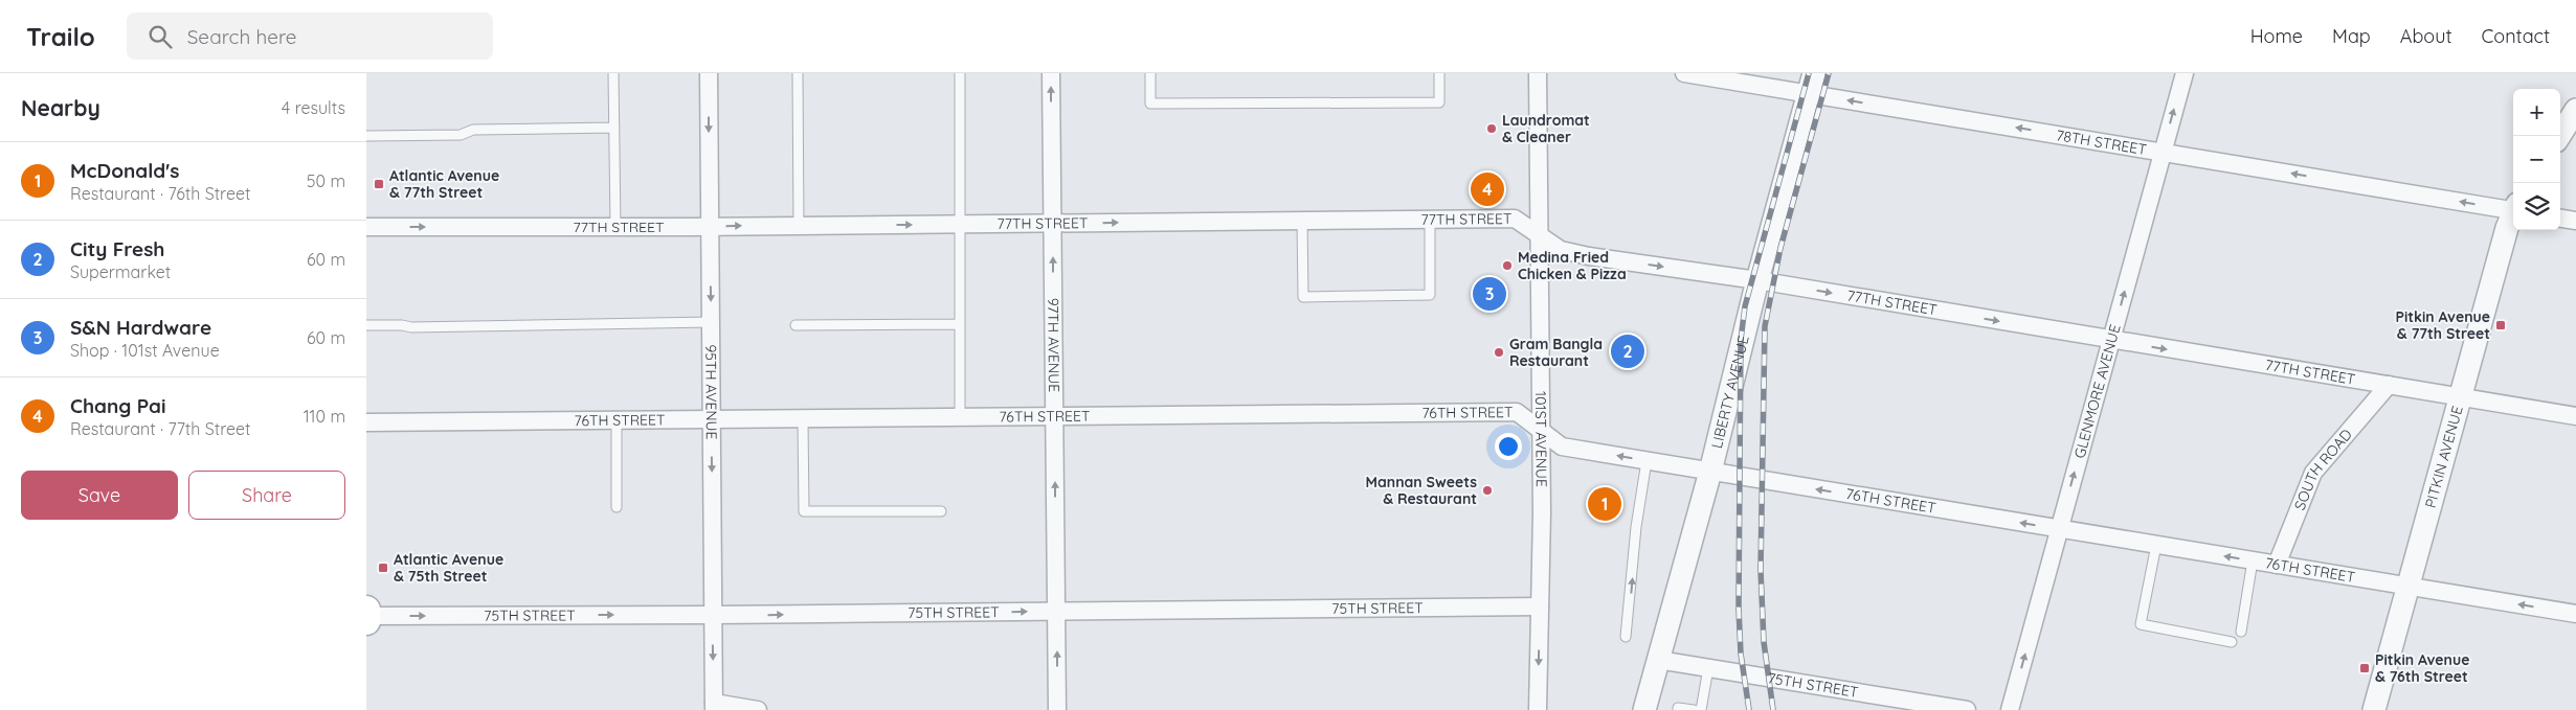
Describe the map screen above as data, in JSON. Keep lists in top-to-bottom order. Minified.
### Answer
{"streets":{"street":["78TH STREET","77TH STREET","97TH AVENUE","GLENMORE AVENUE","95TH AVENUE","LIBERTY AVENUE","76TH STREET","101ST AVENUE","PITKIN AVENUE","SOUTH ROAD","75TH STREET"]},"crossings":[["78TH STREET","GLENMORE AVENUE"],["78TH STREET","LIBERTY AVENUE"],["77TH STREET","97TH AVENUE"],["77TH STREET","GLENMORE AVENUE"],["77TH STREET","95TH AVENUE"],["77TH STREET","LIBERTY AVENUE"],["77TH STREET","101ST AVENUE"],["77TH STREET","PITKIN AVENUE"],["77TH STREET","SOUTH ROAD"],["97TH AVENUE","76TH STREET"],["97TH AVENUE","75TH STREET"],["GLENMORE AVENUE","76TH STREET"],["95TH AVENUE","76TH STREET"],["95TH AVENUE","75TH STREET"],["LIBERTY AVENUE","76TH STREET"],["LIBERTY AVENUE","75TH STREET"],["76TH STREET","101ST AVENUE"],["76TH STREET","PITKIN AVENUE"],["76TH STREET","SOUTH ROAD"],["101ST AVENUE","75TH STREET"]],"one_way":["78TH STREET","77TH STREET","97TH AVENUE","GLENMORE AVENUE","95TH AVENUE","75TH STREET"],"places":{"other":["Laundromat & Cleaner","Medina Fried Chicken & Pizza","Gram Bangla Restaurant","Mannan Sweets & Restaurant"],"transit":["Atlantic Avenue & 77th Street","Pitkin Avenue & 77th Street","Atlantic Avenue & 75th Street","Pitkin Avenue & 76th Street"]},"page":{"header":"Trailo","search":"Search here","nav":["Home","Map","About","Contact"],"heading":["Nearby","4 results"],"map_buttons":["+","−"],"list":[{"mark":"1","name":"McDonald's","note":"Restaurant · 76th Street","value":"50 m"},{"mark":"2","name":"City Fresh","note":"Supermarket","value":"60 m"},{"mark":"3","name":"S&N Hardware","note":"Shop · 101st Avenue","value":"60 m"},{"mark":"4","name":"Chang Pai","note":"Restaurant · 77th Street","value":"110 m"}],"pins":["4","3","2","1"],"buttons":["Save","Share"]}}
